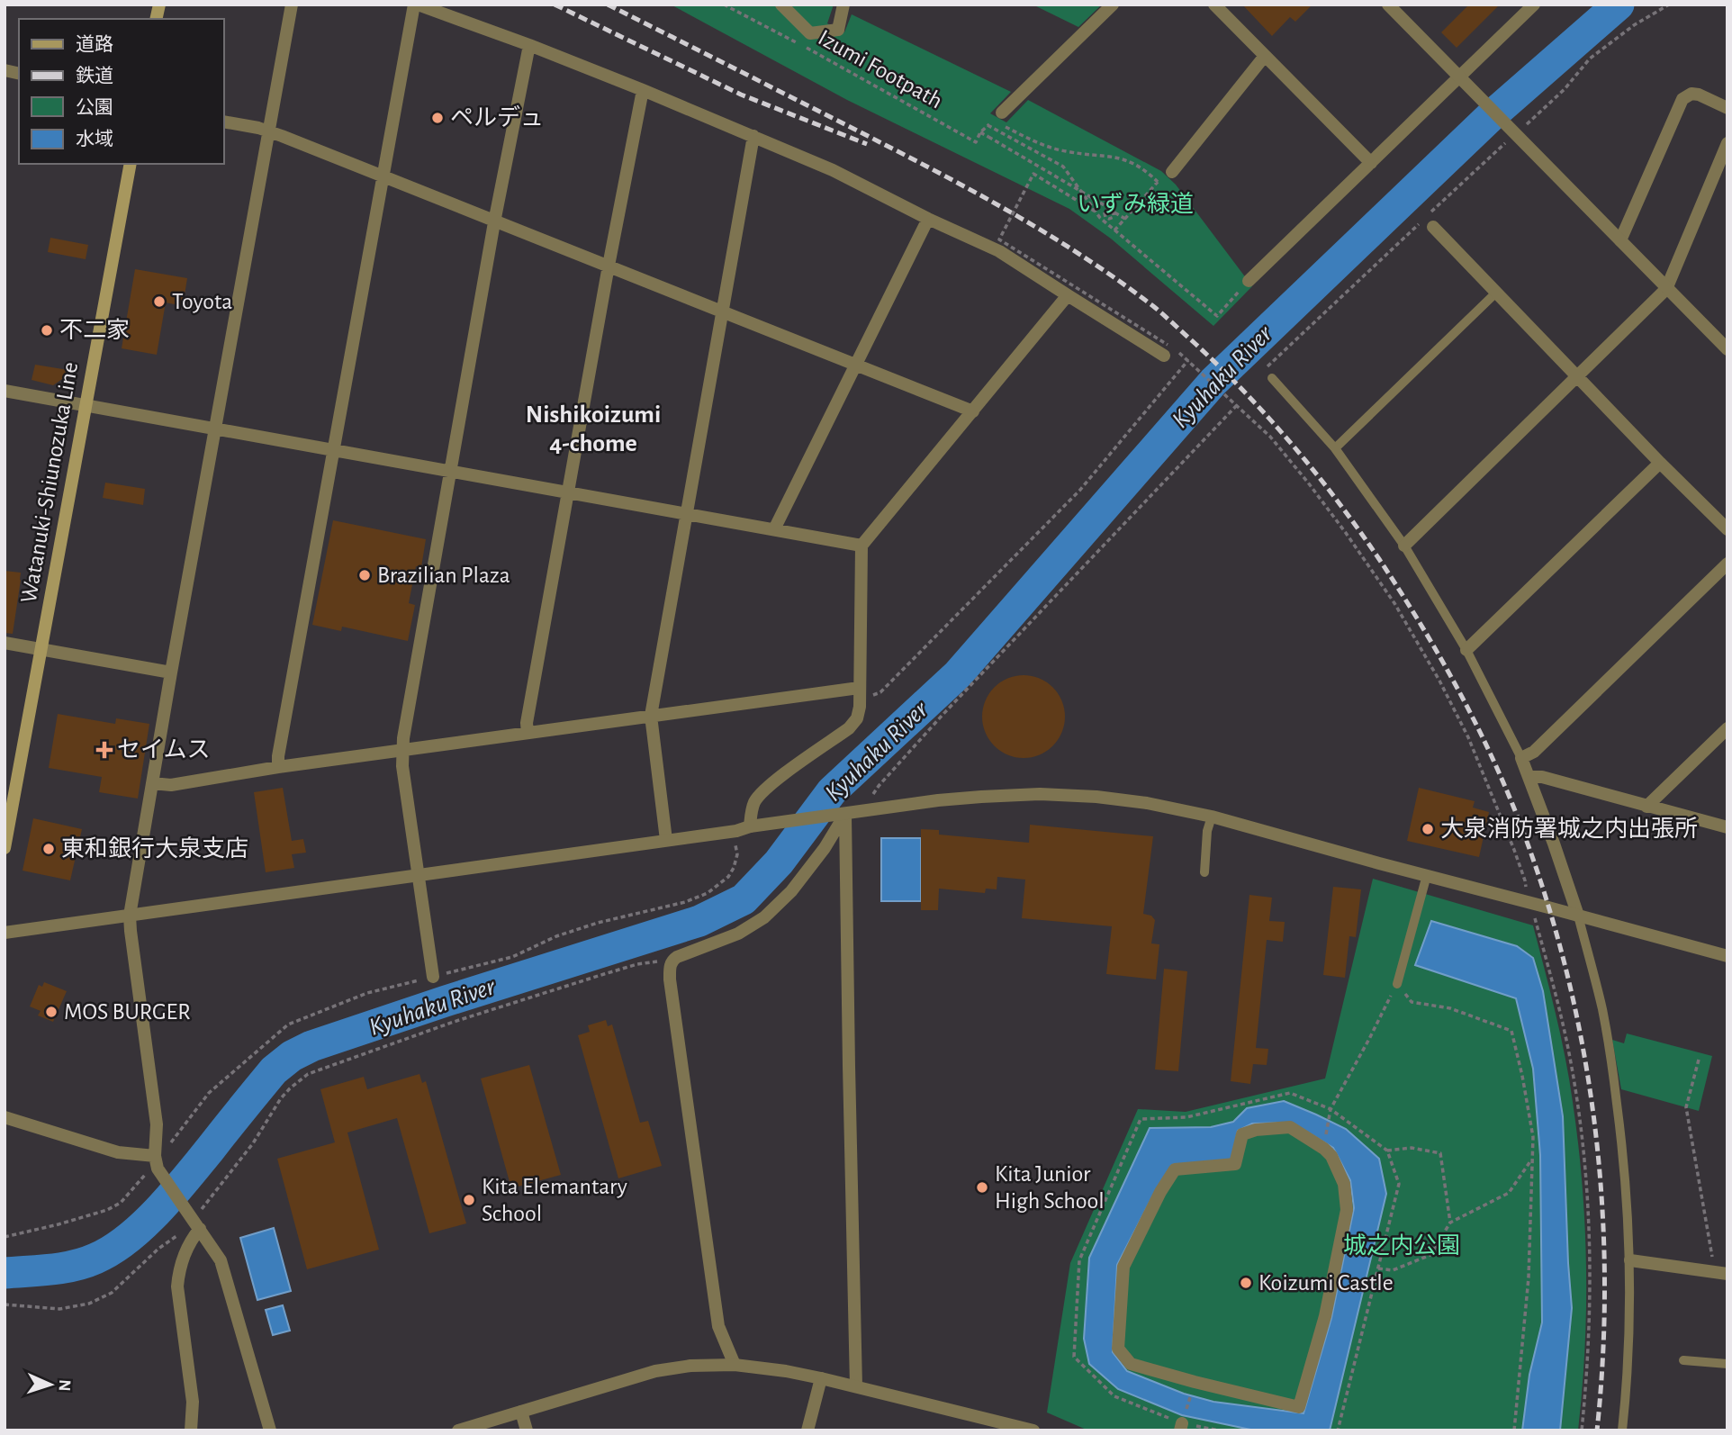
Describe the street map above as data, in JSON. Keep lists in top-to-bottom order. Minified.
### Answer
{"streets":{"main road":["Watanuki-Shiunozuka Line"],"path":["Izumi Footpath"]},"districts":["Nishikoizumi 4-chome"],"water":["Kyuhaku River"],"parks":["いずみ緑道","城之内公園"],"places":{"other":["ペルデュ","Toyota","不二家","Brazilian Plaza","大泉消防署城之内出張所","東和銀行大泉支店","MOS BURGER","Kita Junior High School","Kita Elemantary School","Koizumi Castle"],"health":["セイムス"]},"legend":["道路","鉄道","公園","水域"],"north":"right"}
